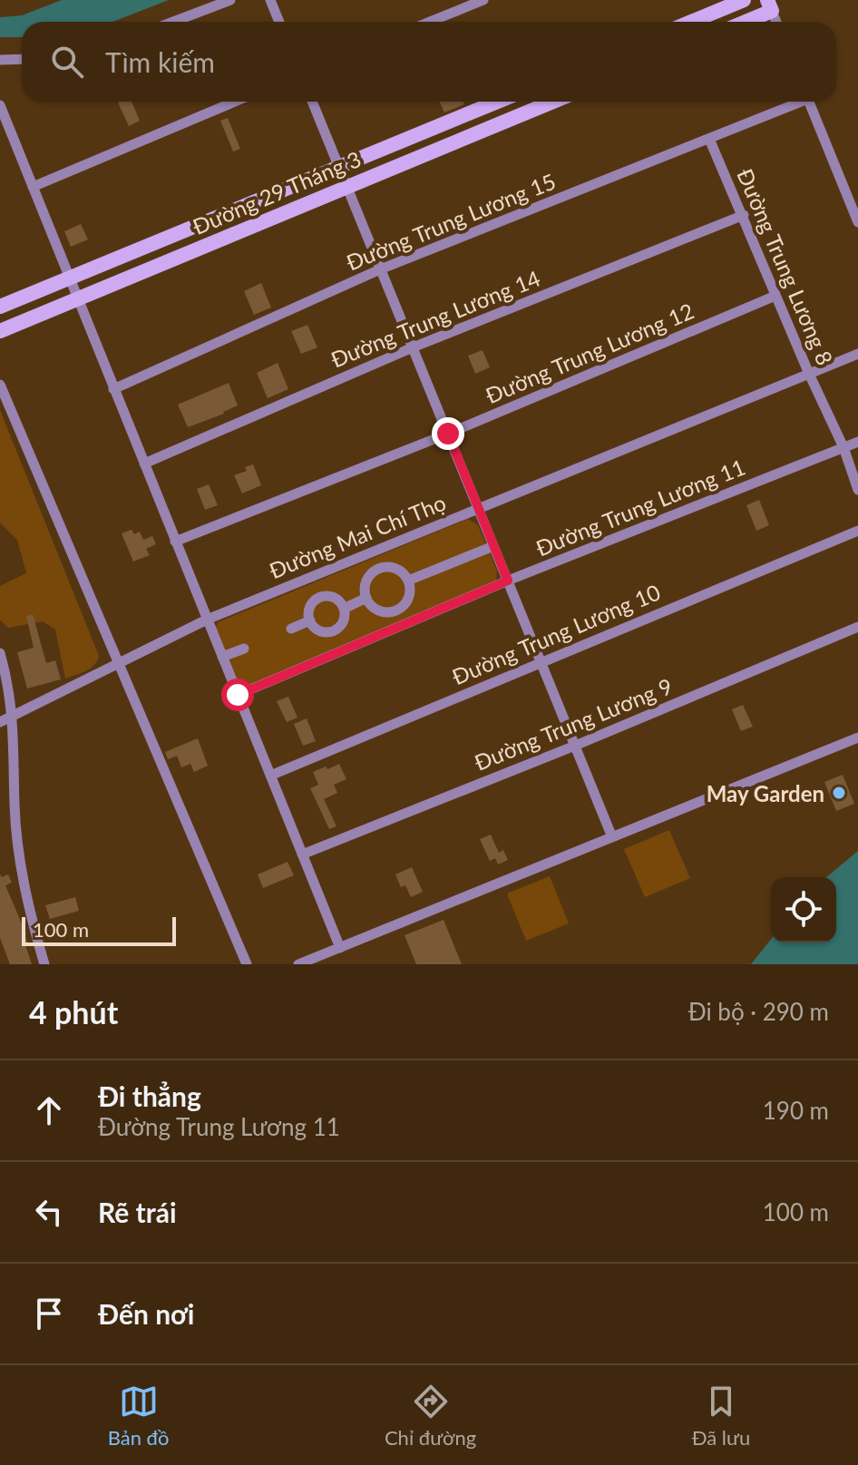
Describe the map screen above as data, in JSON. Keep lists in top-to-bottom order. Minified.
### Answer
{"streets":{"street":["Đường 29 Tháng 3","Đường Trung Lương 15","Đường Trung Lương 8","Đường Trung Lương 14","Đường Trung Lương 12","Đường Trung Lương 11","Đường Mai Chí Thọ","Đường Trung Lương 10","Đường Trung Lương 9"]},"crossings":[["Đường Trung Lương 15","Đường Trung Lương 8"],["Đường Trung Lương 8","Đường Trung Lương 14"],["Đường Trung Lương 8","Đường Trung Lương 12"],["Đường Trung Lương 8","Đường Trung Lương 11"],["Đường Trung Lương 8","Đường Mai Chí Thọ"]],"places":["May Garden"],"scale_bar":"100 m","page":{"search":"Tìm kiếm","scale":"100 m","heading":["4 phút","Đi bộ · 290 m"],"list":[["Đi thẳng","Đường Trung Lương 11","190 m"],["Rẽ trái","100 m"],"Đến nơi"],"nav":["Bản đồ","Chỉ đường","Đã lưu"]}}
